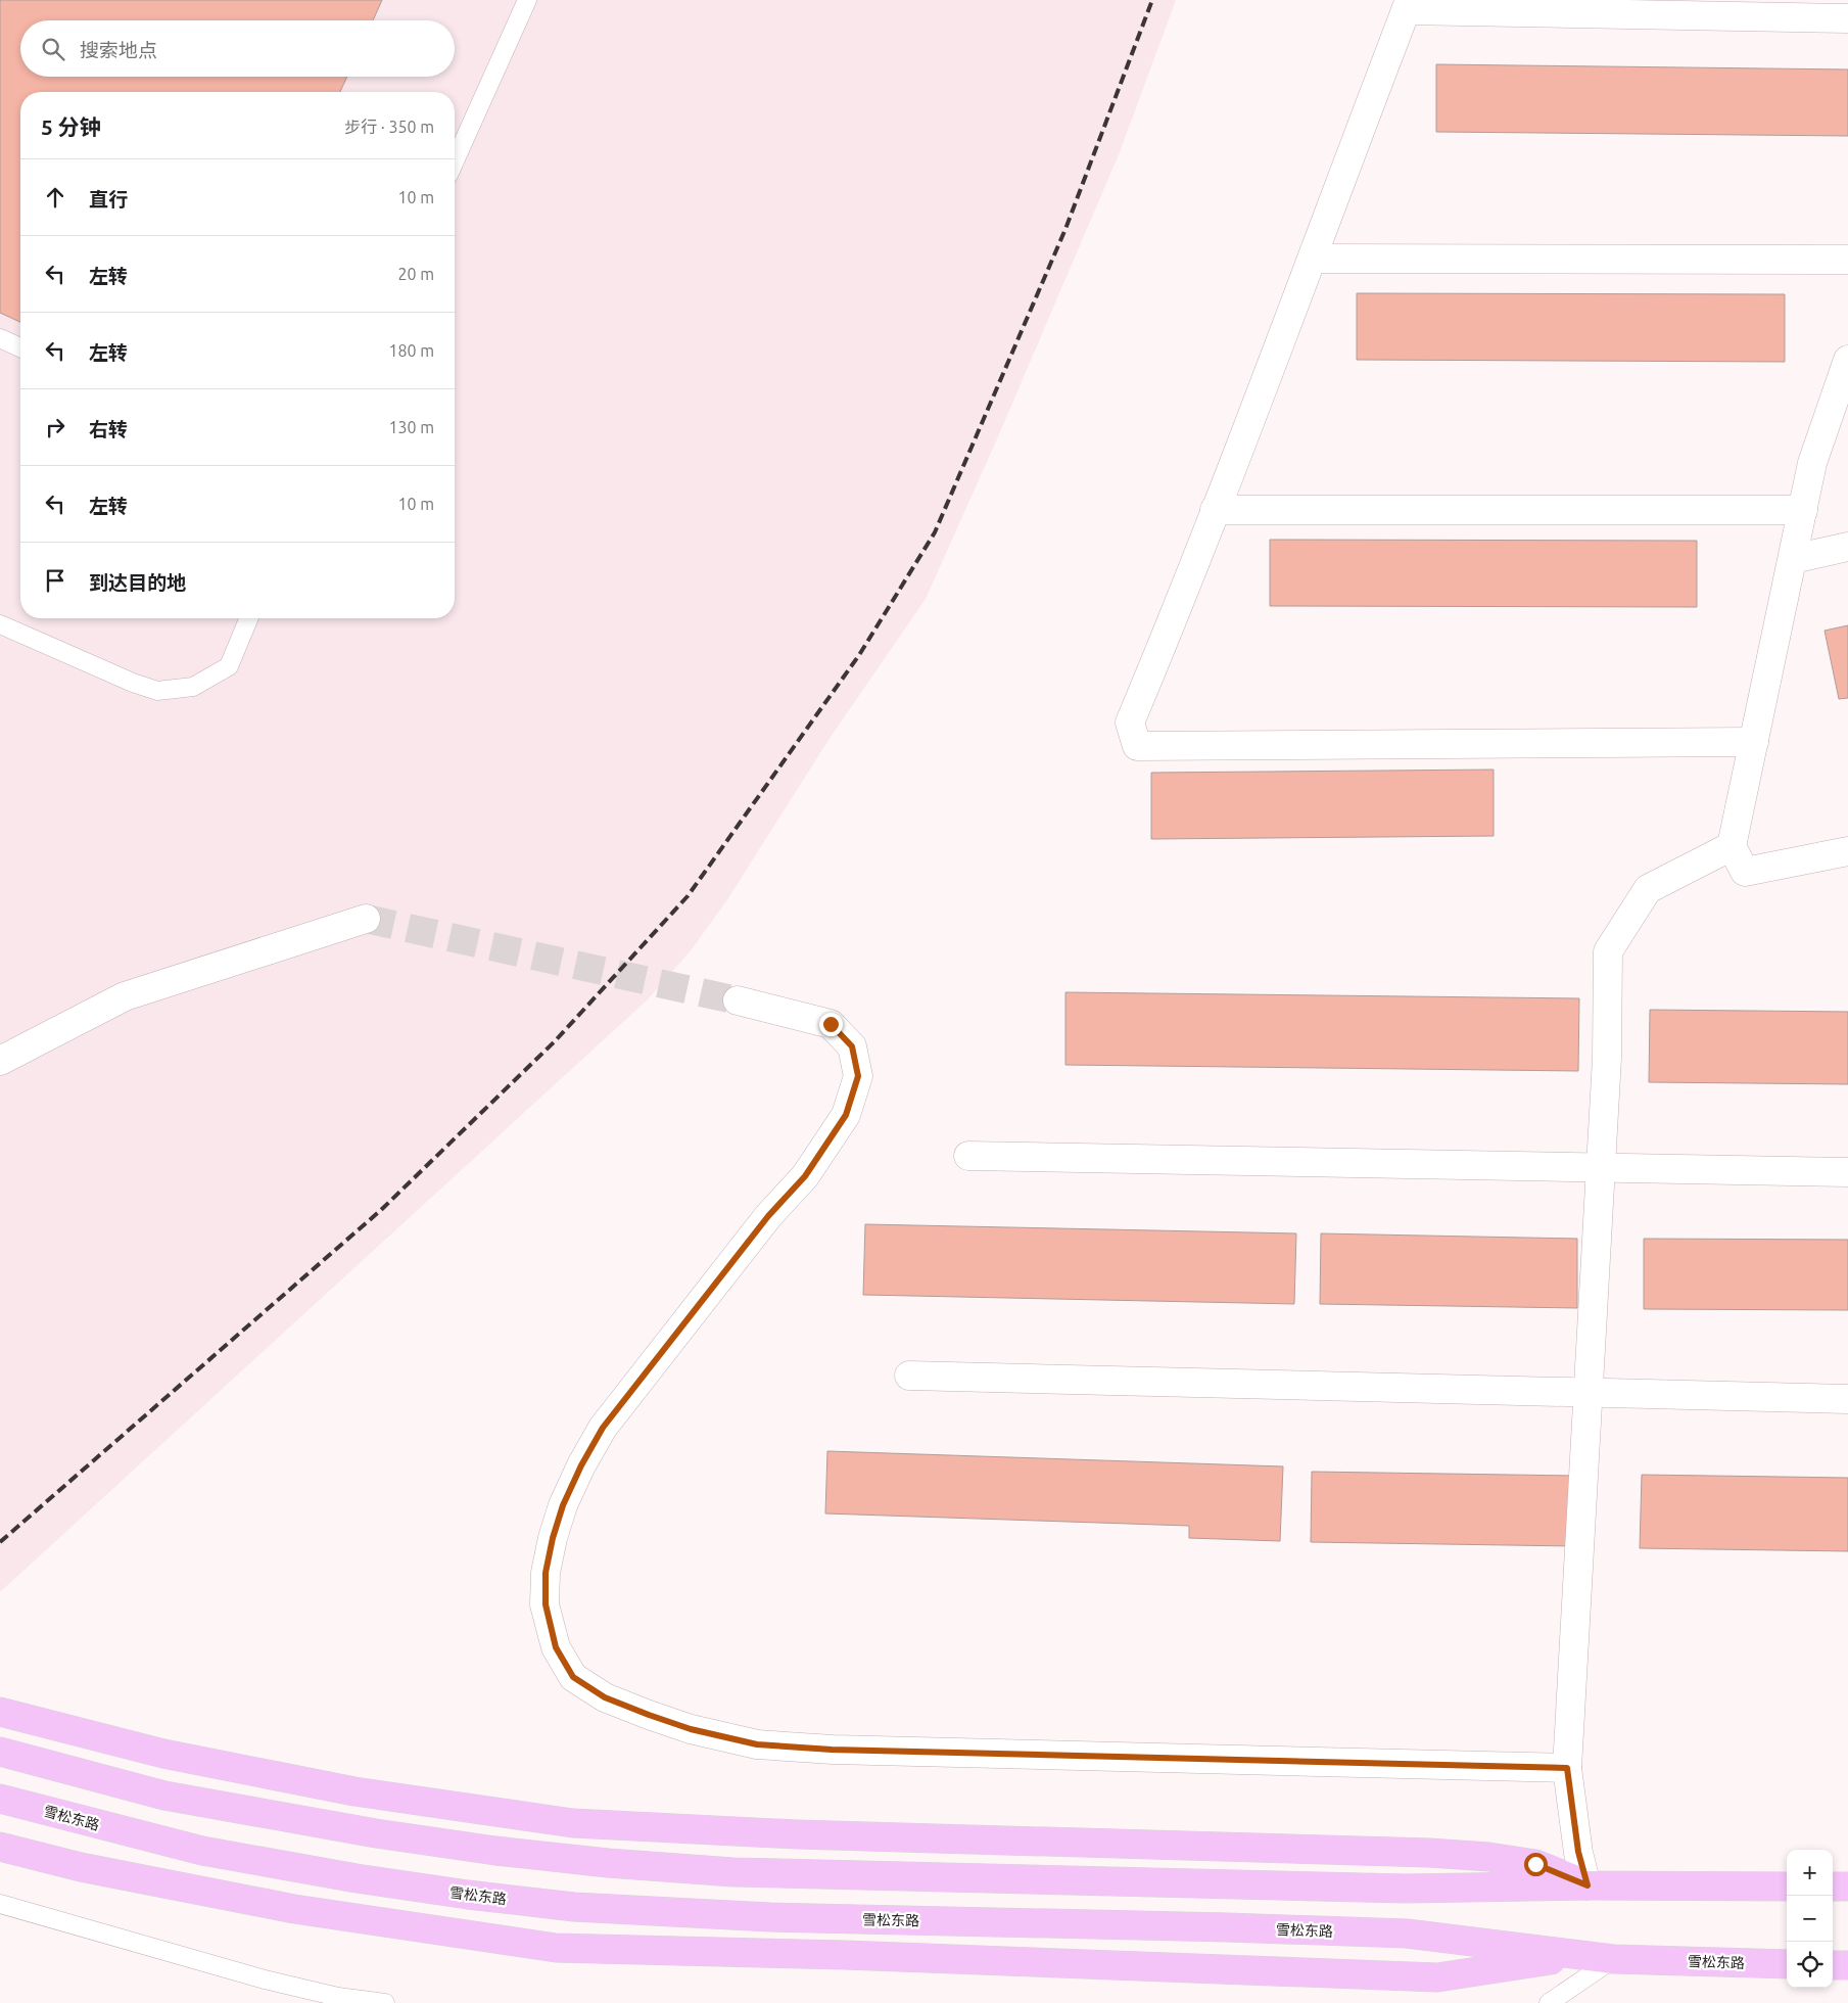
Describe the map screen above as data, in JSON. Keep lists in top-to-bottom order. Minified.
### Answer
{"streets":{"main road":["雪松东路"]},"page":{"search":"搜索地点","heading":["5 分钟","步行 · 350 m"],"list":[["直行","10 m"],["左转","20 m"],["左转","180 m"],["右转","130 m"],["左转","10 m"],"到达目的地"],"map_buttons":["+","−"]}}
